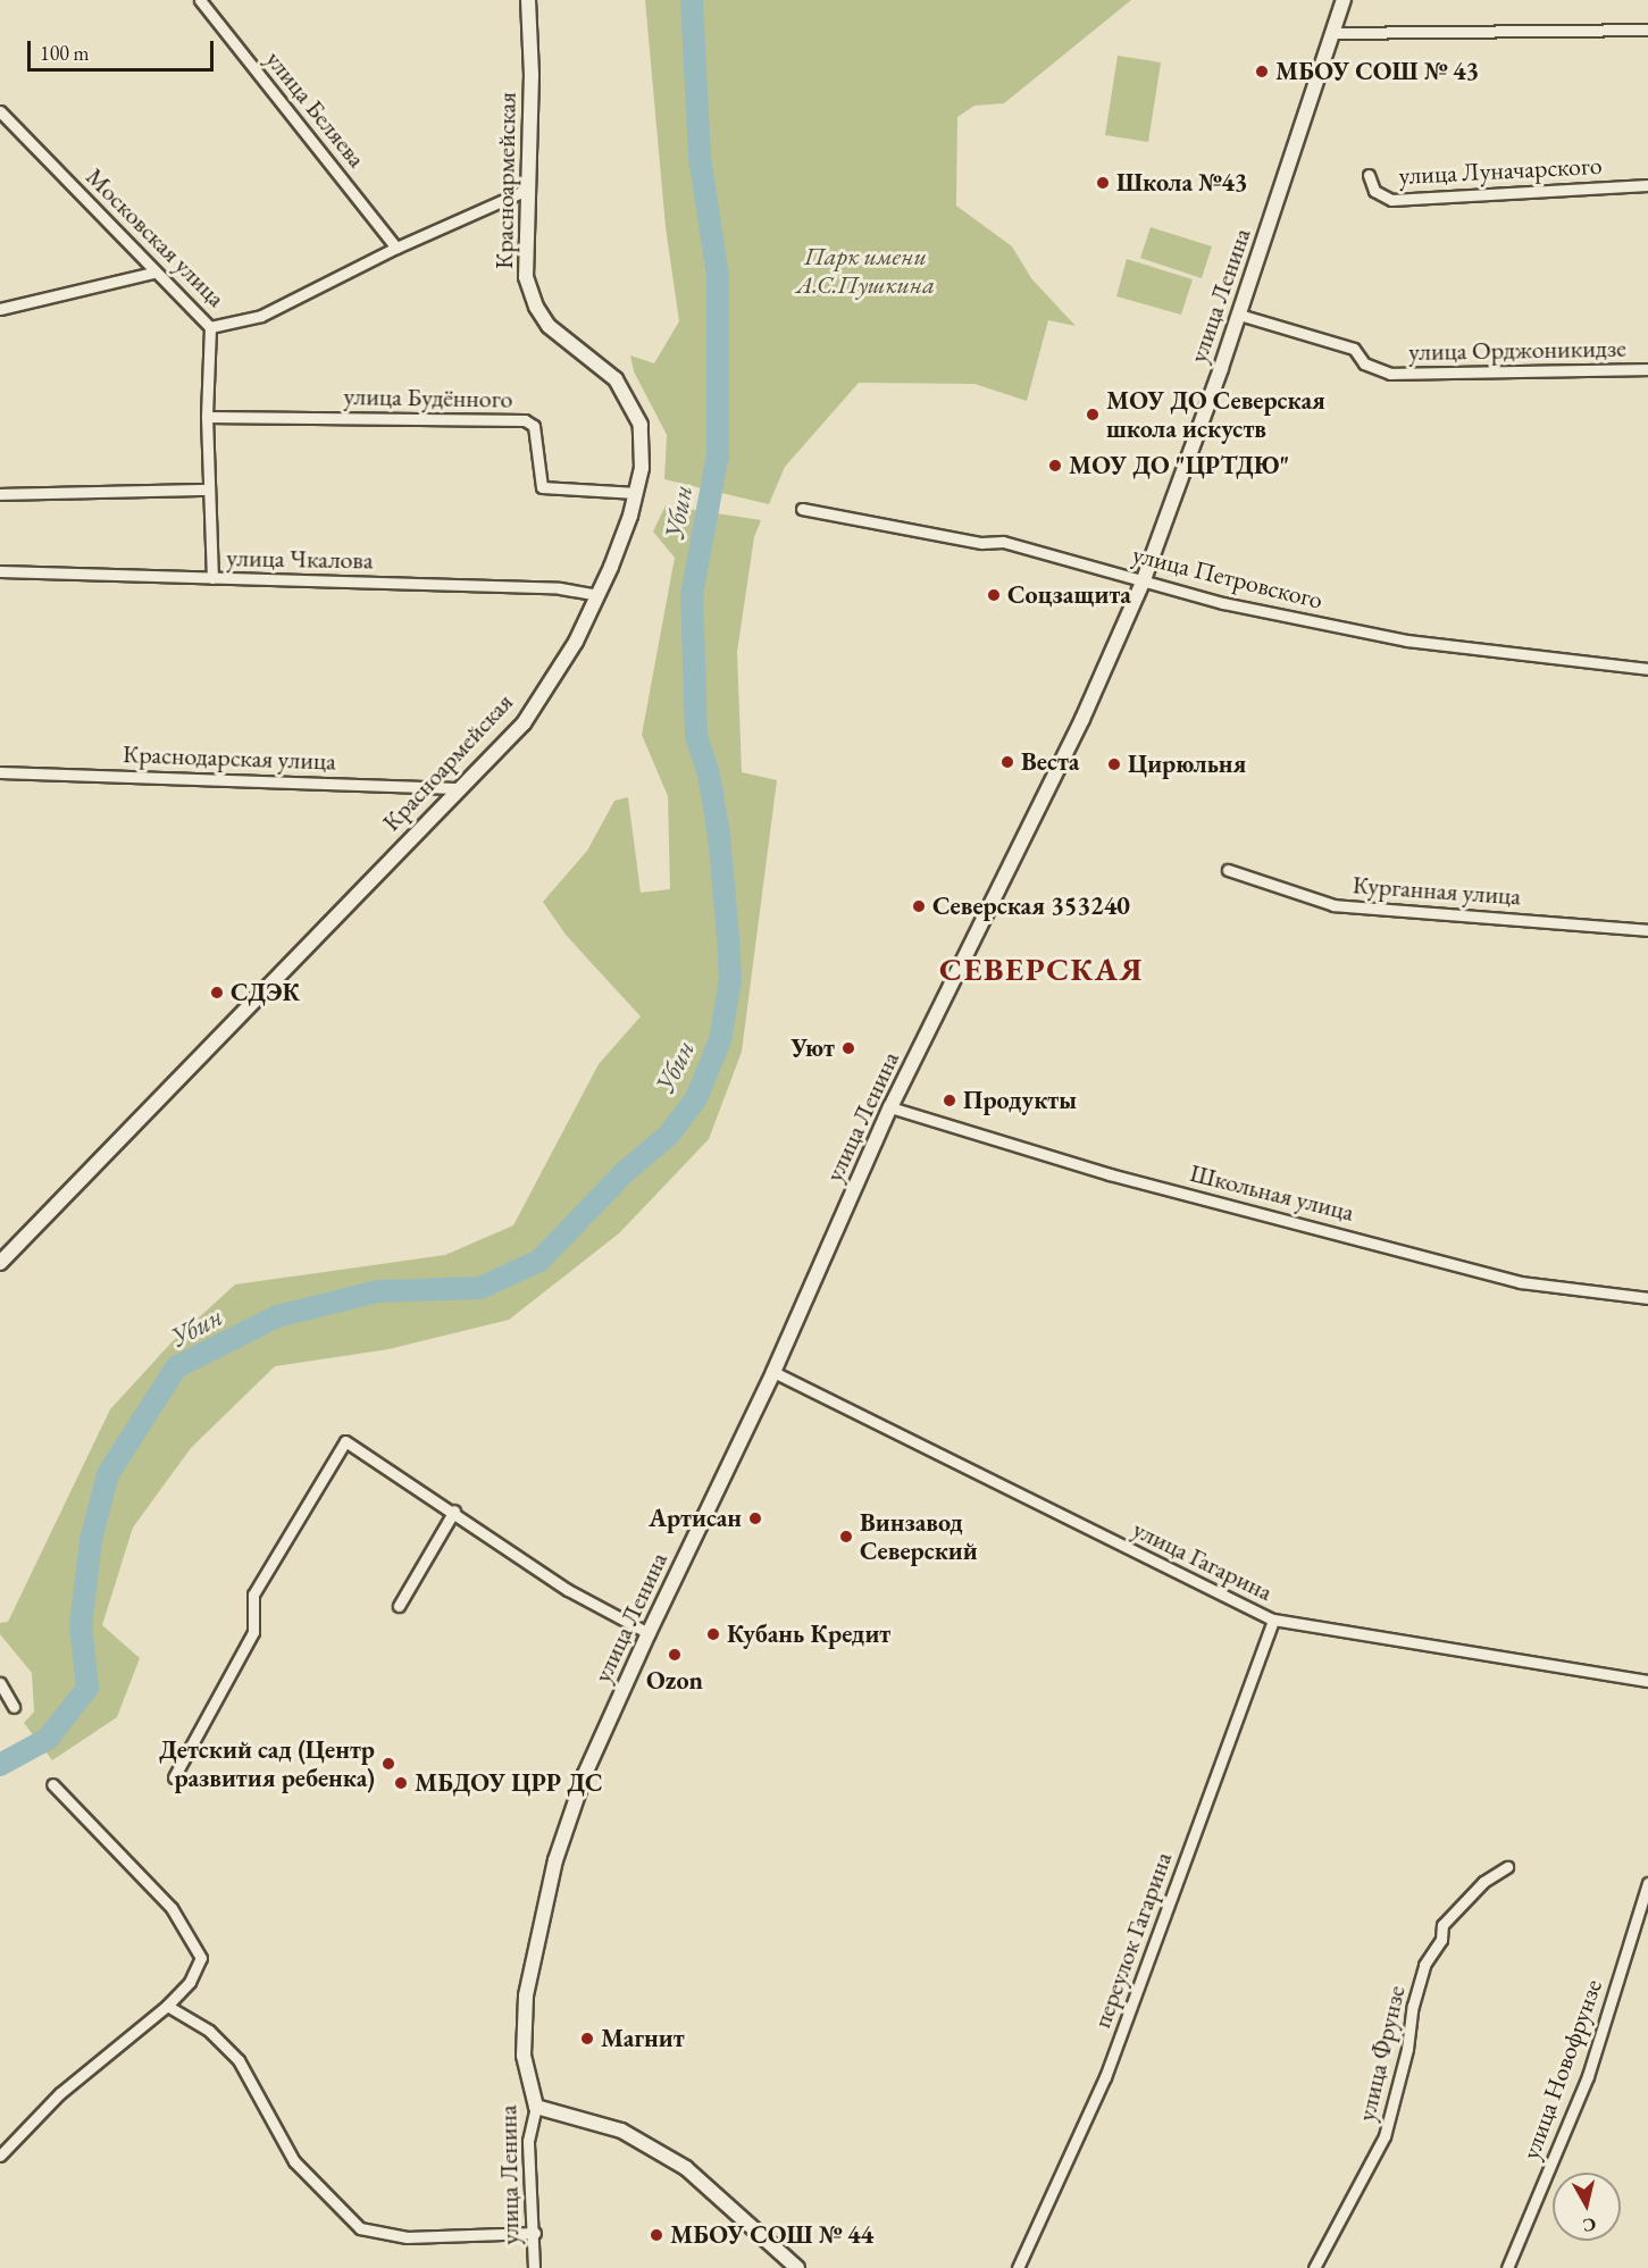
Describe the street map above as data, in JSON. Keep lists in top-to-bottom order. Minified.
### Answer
{"streets":{"street":["улица Беляева","улица Луначарского","Красноармейская","Московская улица","улица Ленина","улица Орджоникидзе","улица Будённого","улица Чкалова","улица Петровского","Краснодарская улица","Курганная улица","Школьная улица","улица Гагарина","переулок Гагарина","улица Фрунзе","улица Новофрунзе"]},"crossings":[["улица Беляева","Московская улица"],["Красноармейская","Московская улица"],["Красноармейская","улица Будённого"],["Красноармейская","улица Чкалова"],["Красноармейская","Краснодарская улица"],["улица Ленина","улица Орджоникидзе"],["улица Ленина","улица Петровского"],["улица Ленина","Школьная улица"],["улица Ленина","улица Гагарина"],["улица Гагарина","переулок Гагарина"]],"districts":["СЕВЕРСКАЯ"],"water":["Убин"],"parks":["Парк имени А.С.Пушкина"],"places":["МБОУ СОШ № 43","Школа №43","МОУ ДО Северская школа искуств","МОУ ДО \"ЦРТДЮ\"","Соцзащита","Веста","Цирюльня","Северская 353240","СДЭК","Уют","Продукты","Артисан","Винзавод Северский","Кубань Кредит","Ozon","Детский сад (Центр развития ребенка)","МБДОУ ЦРР ДС","Магнит","МБОУ СОШ № 44"],"scale_bar":"100 m","north":"bottom"}
